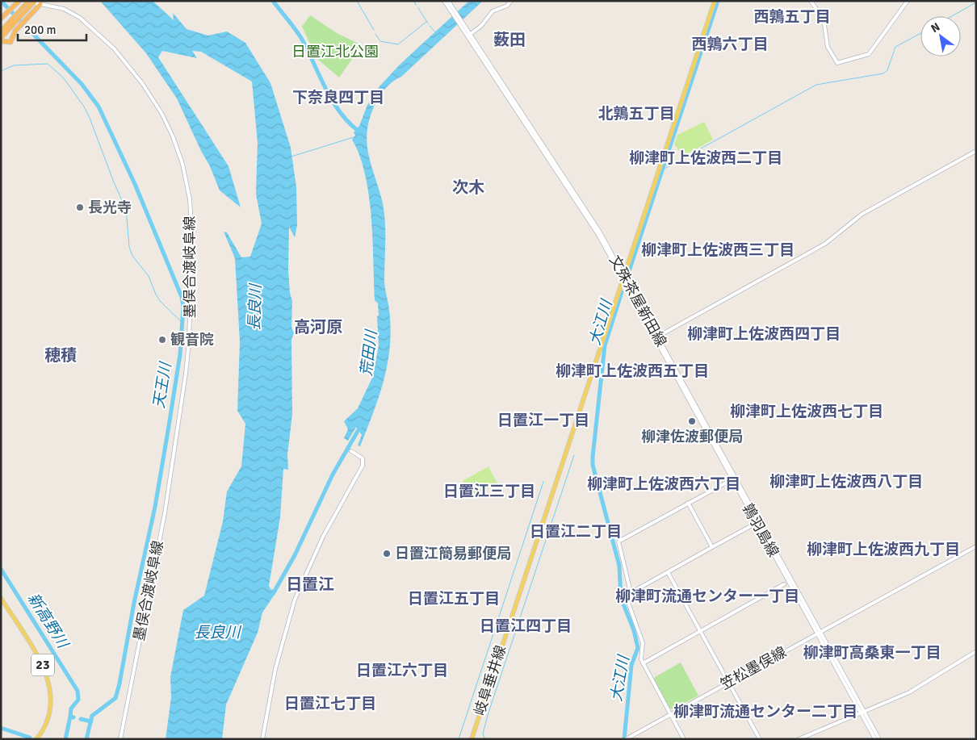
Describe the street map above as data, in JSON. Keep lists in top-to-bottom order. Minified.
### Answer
{"streets":{"main road":["墨俣合渡岐阜線","文殊茶屋新田線","鶉羽島線","23","笠松墨俣線","岐阜垂井線"]},"crossings":[["文殊茶屋新田線","鶉羽島線"],["文殊茶屋新田線","笠松墨俣線"],["文殊茶屋新田線","岐阜垂井線"],["鶉羽島線","岐阜垂井線"]],"districts":["西鶉五丁目","薮田","西鶉六丁目","下奈良四丁目","北鶉五丁目","柳津町上佐波西二丁目","次木","柳津町上佐波西三丁目","高河原","柳津町上佐波西四丁目","穂積","柳津町上佐波西五丁目","柳津町上佐波西七丁目","日置江一丁目","柳津町上佐波西八丁目","柳津町上佐波西六丁目","日置江三丁目","日置江二丁目","柳津町上佐波西九丁目","日置江","柳津町流通センター一丁目","日置江五丁目","日置江四丁目","柳津町高桑東一丁目","日置江六丁目","日置江七丁目","柳津町流通センター二丁目"],"water":["長良川","大江川","荒田川","天王川","新高野川"],"parks":["日置江北公園"],"places":["長光寺","観音院","柳津佐波郵便局","日置江簡易郵便局"],"scale_bar":"200 m","north":"top left"}
